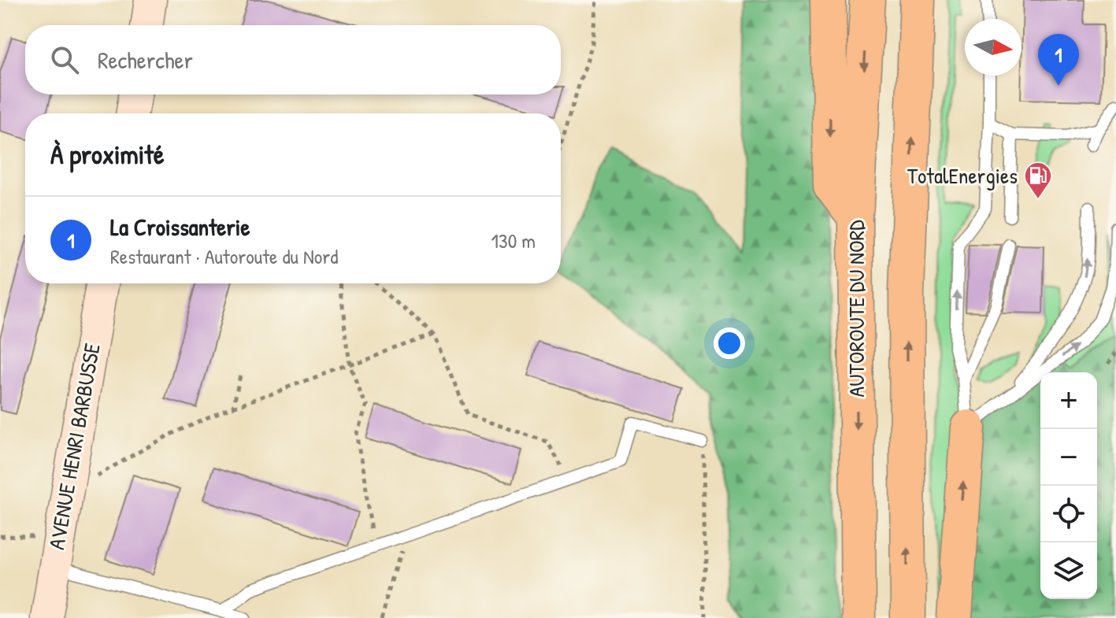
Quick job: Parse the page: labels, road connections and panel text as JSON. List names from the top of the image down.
{
  "streets": {
    "highway": ["AUTOROUTE DU NORD"],
    "main road": ["AVENUE HENRI BARBUSSE"]
  },
  "places": {
    "fuel station": ["TotalEnergies"]
  },
  "north": "right",
  "page": {
    "search": "Rechercher",
    "pins": "1",
    "heading": "À proximité",
    "list": [
      {
        "mark": "1",
        "name": "La Croissanterie",
        "note": "Restaurant · Autoroute du Nord",
        "value": "130 m"
      }
    ],
    "map_buttons": ["+", "−"]
  }
}
